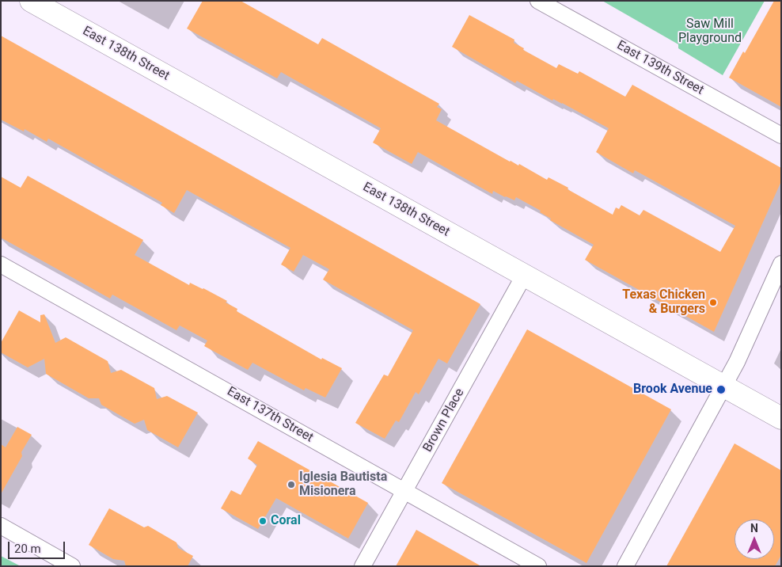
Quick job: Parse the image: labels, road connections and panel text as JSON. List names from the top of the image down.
{
  "streets": {
    "main road": ["East 138th Street"],
    "street": ["East 139th Street", "East 137th Street", "Brown Place"]
  },
  "crossings": [
    ["East 138th Street", "Brown Place"],
    ["East 137th Street", "Brown Place"]
  ],
  "parks": ["Saw Mill Playground"],
  "places": [
    "Texas Chicken & Burgers",
    "Brook Avenue",
    "Iglesia Bautista Misionera",
    "Coral"
  ],
  "scale_bar": "20 m",
  "north": "top"
}
